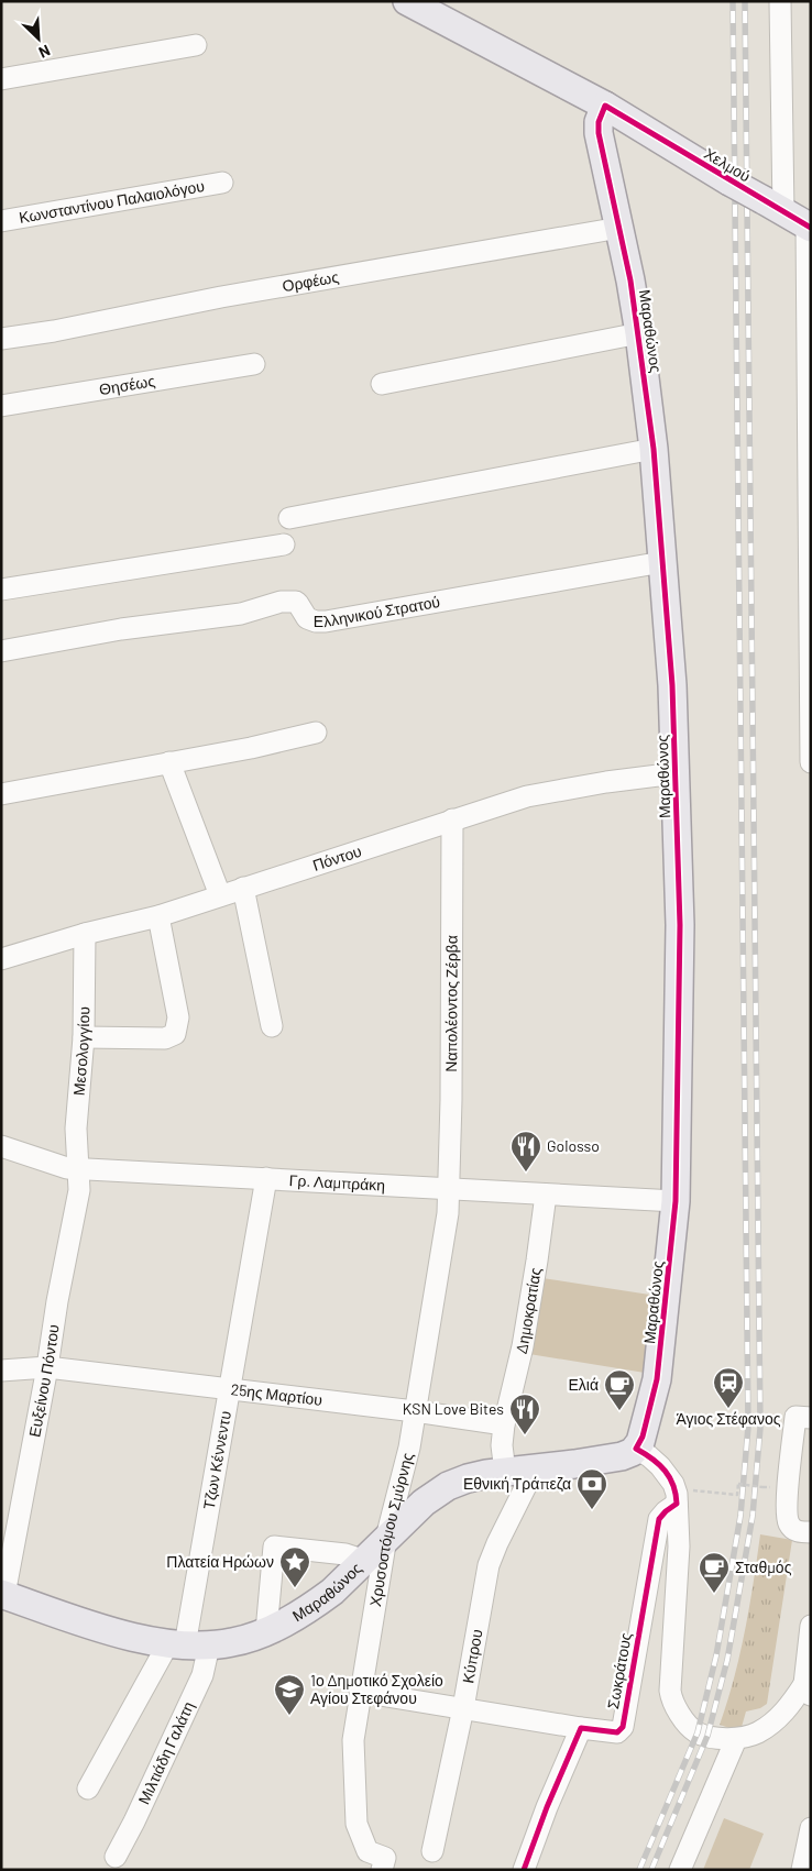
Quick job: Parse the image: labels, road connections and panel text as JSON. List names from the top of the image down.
{
  "streets": {
    "main road": ["Χελμού", "Μαραθώνος"],
    "street": [
      "Κωνσταντίνου Παλαιολόγου",
      "Ορφέως",
      "Θησέως",
      "Ελληνικού Στρατού",
      "Πόντου",
      "Ναπολέοντος Ζέρβα",
      "Μεσολογγίου",
      "Γρ. Λαμπράκη",
      "Δημοκρατίας",
      "Ευξείνου Πόντου",
      "25ης Μαρτίου",
      "Τζων Κέννεντυ",
      "Χρυσοστόμου Σμύρνης",
      "Κύπρου",
      "Σωκράτους",
      "Μιλτιάδη Γαλάτη"
    ]
  },
  "crossings": [
    ["Χελμού", "Μαραθώνος"],
    ["Ορφέως", "Μαραθώνος"],
    ["Μαραθώνος", "Ελληνικού Στρατού"],
    ["Μαραθώνος", "Πόντου"],
    ["Μαραθώνος", "Γρ. Λαμπράκη"],
    ["Μαραθώνος", "Ευξείνου Πόντου"],
    ["Μαραθώνος", "Τζων Κέννεντυ"],
    ["Μαραθώνος", "Χρυσοστόμου Σμύρνης"],
    ["Μαραθώνος", "Κύπρου"],
    ["Μαραθώνος", "Μιλτιάδη Γαλάτη"],
    ["Πόντου", "Ναπολέοντος Ζέρβα"],
    ["Πόντου", "Μεσολογγίου"],
    ["Ναπολέοντος Ζέρβα", "Γρ. Λαμπράκη"],
    ["Ναπολέοντος Ζέρβα", "Χρυσοστόμου Σμύρνης"],
    ["Μεσολογγίου", "Γρ. Λαμπράκη"],
    ["Μεσολογγίου", "Ευξείνου Πόντου"],
    ["Γρ. Λαμπράκη", "Δημοκρατίας"],
    ["Γρ. Λαμπράκη", "Ευξείνου Πόντου"],
    ["Γρ. Λαμπράκη", "Τζων Κέννεντυ"],
    ["Γρ. Λαμπράκη", "Χρυσοστόμου Σμύρνης"],
    ["Δημοκρατίας", "25ης Μαρτίου"],
    ["Ευξείνου Πόντου", "25ης Μαρτίου"],
    ["25ης Μαρτίου", "Τζων Κέννεντυ"],
    ["25ης Μαρτίου", "Χρυσοστόμου Σμύρνης"],
    ["Τζων Κέννεντυ", "Μιλτιάδη Γαλάτη"]
  ],
  "places": {
    "restaurant": ["Golosso", "KSN Love Bites"],
    "station": ["Άγιος Στέφανος"],
    "cafe": ["Ελιά", "Σταθμός"],
    "bank": ["Εθνική Τράπεζα"],
    "place": ["Πλατεία Ηρώων"],
    "school or university": ["1ο Δημοτικό Σχολείο Αγίου Στεφάνου"]
  },
  "north": "bottom right"
}
